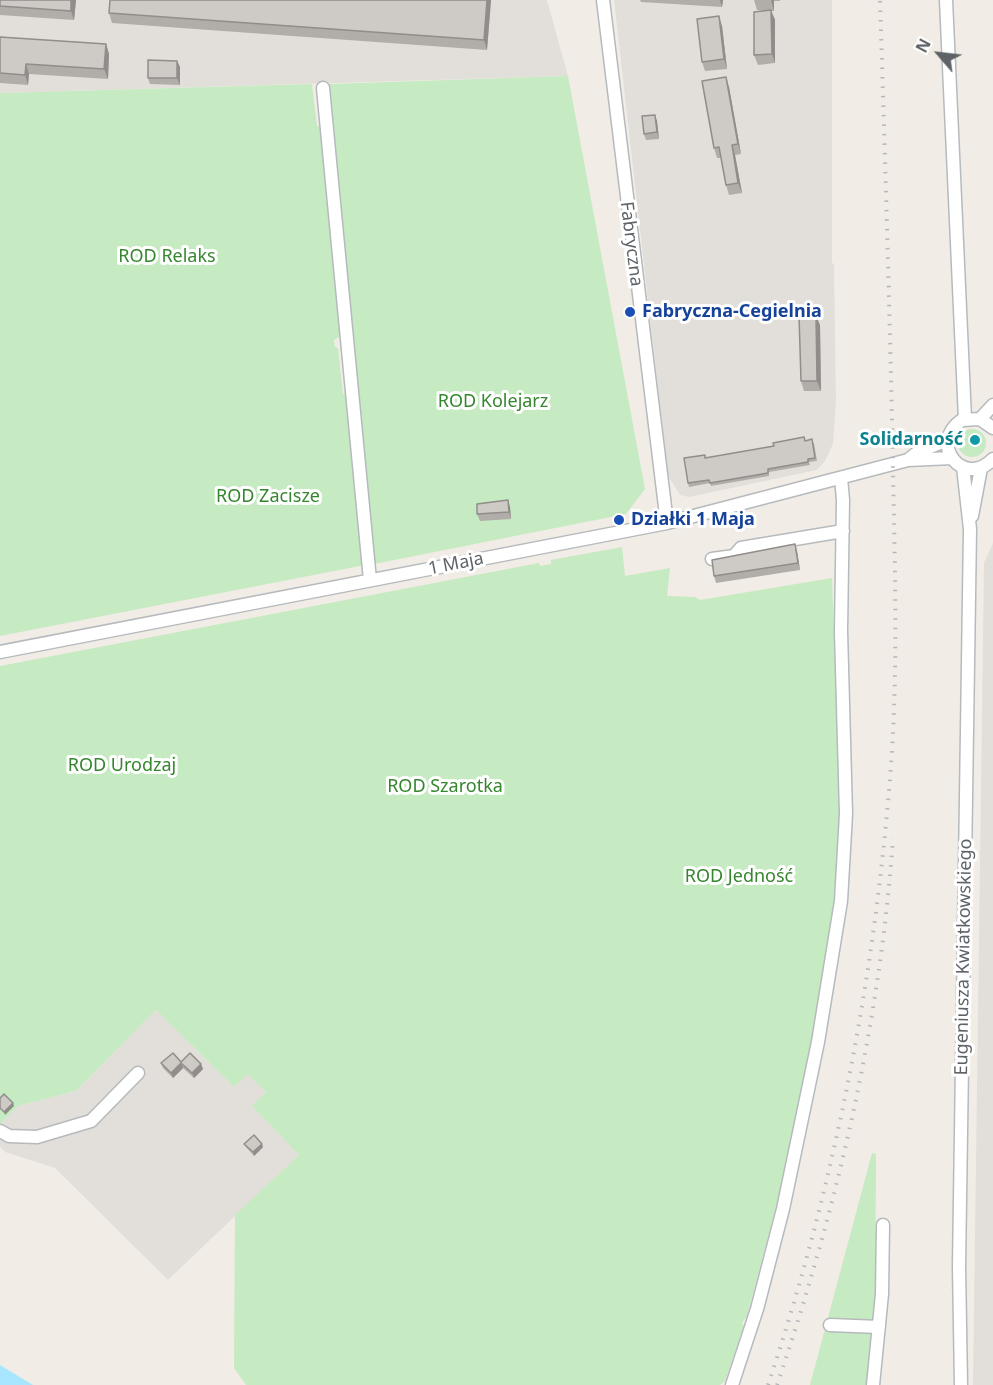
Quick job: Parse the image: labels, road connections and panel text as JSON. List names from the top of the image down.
{
  "streets": {
    "street": ["Fabryczna", "1 Maja", "Eugeniusza Kwiatkowskiego"]
  },
  "crossings": [
    ["Fabryczna", "1 Maja"]
  ],
  "parks": [
    "ROD Relaks",
    "ROD Kolejarz",
    "ROD Zacisze",
    "ROD Urodzaj",
    "ROD Szarotka",
    "ROD Jedność"
  ],
  "places": ["Fabryczna-Cegielnia", "Solidarność", "Działki 1 Maja"],
  "north": "top left"
}
